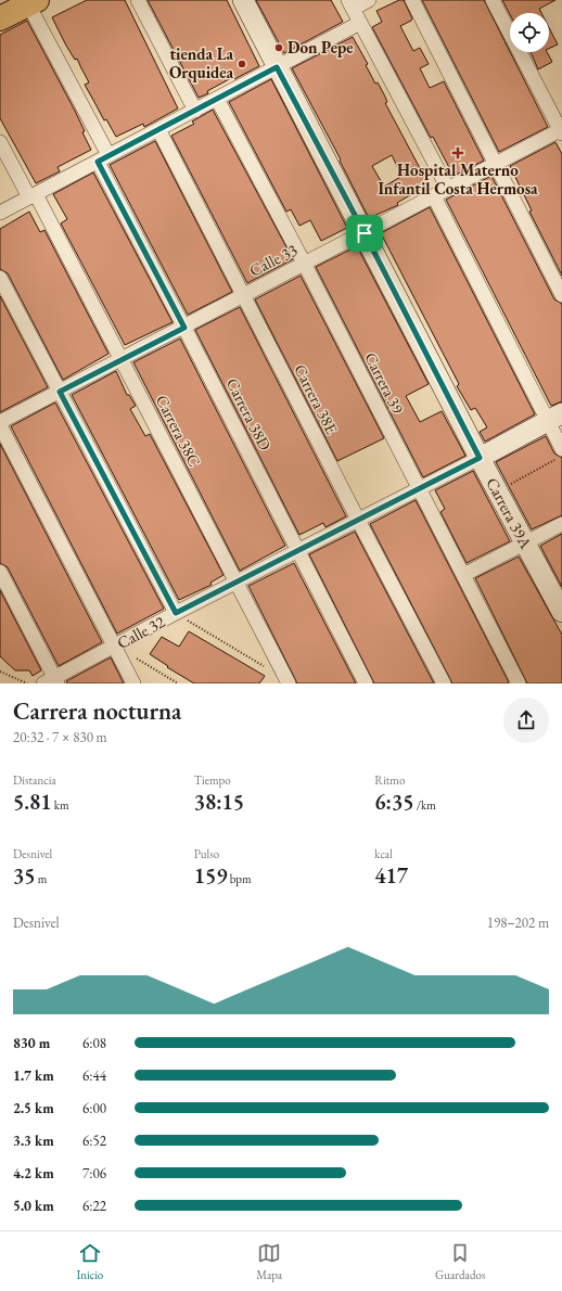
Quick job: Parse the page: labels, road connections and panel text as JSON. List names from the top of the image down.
{
  "streets": {
    "street": [
      "Calle 33",
      "Carrera 39",
      "Carrera 38E",
      "Carrera 38D",
      "Carrera 38C",
      "Carrera 39A",
      "Calle 32"
    ]
  },
  "crossings": [
    ["Calle 33", "Carrera 39"],
    ["Calle 33", "Carrera 38E"],
    ["Calle 33", "Carrera 38D"],
    ["Calle 33", "Carrera 38C"],
    ["Calle 33", "Carrera 39A"],
    ["Carrera 39", "Calle 32"],
    ["Carrera 38E", "Calle 32"],
    ["Carrera 38D", "Calle 32"],
    ["Carrera 38C", "Calle 32"],
    ["Carrera 39A", "Calle 32"]
  ],
  "places": {
    "other": ["Don Pepe", "tienda La Orquidea"],
    "health": ["Hospital Materno Infantil Costa Hermosa"]
  },
  "page": {
    "heading": ["Carrera nocturna", "20:32 · 7 × 830 m"],
    "stats": [
      ["Distancia", "5.81 km"],
      ["Tiempo", "38:15"],
      ["Ritmo", "6:35 /km"],
      ["Desnivel", "35 m"],
      ["Pulso", "159 bpm"],
      ["kcal", "417"]
    ],
    "chart": ["Desnivel", "198–202 m"],
    "list": [
      {
        "name": "830 m",
        "note": "6:08"
      },
      {
        "name": "1.7 km",
        "note": "6:44"
      },
      {
        "name": "2.5 km",
        "note": "6:00"
      },
      {
        "name": "3.3 km",
        "note": "6:52"
      },
      {
        "name": "4.2 km",
        "note": "7:06"
      },
      {
        "name": "5.0 km",
        "note": "6:22"
      }
    ],
    "tabs": ["Inicio", "Mapa", "Guardados"]
  }
}
